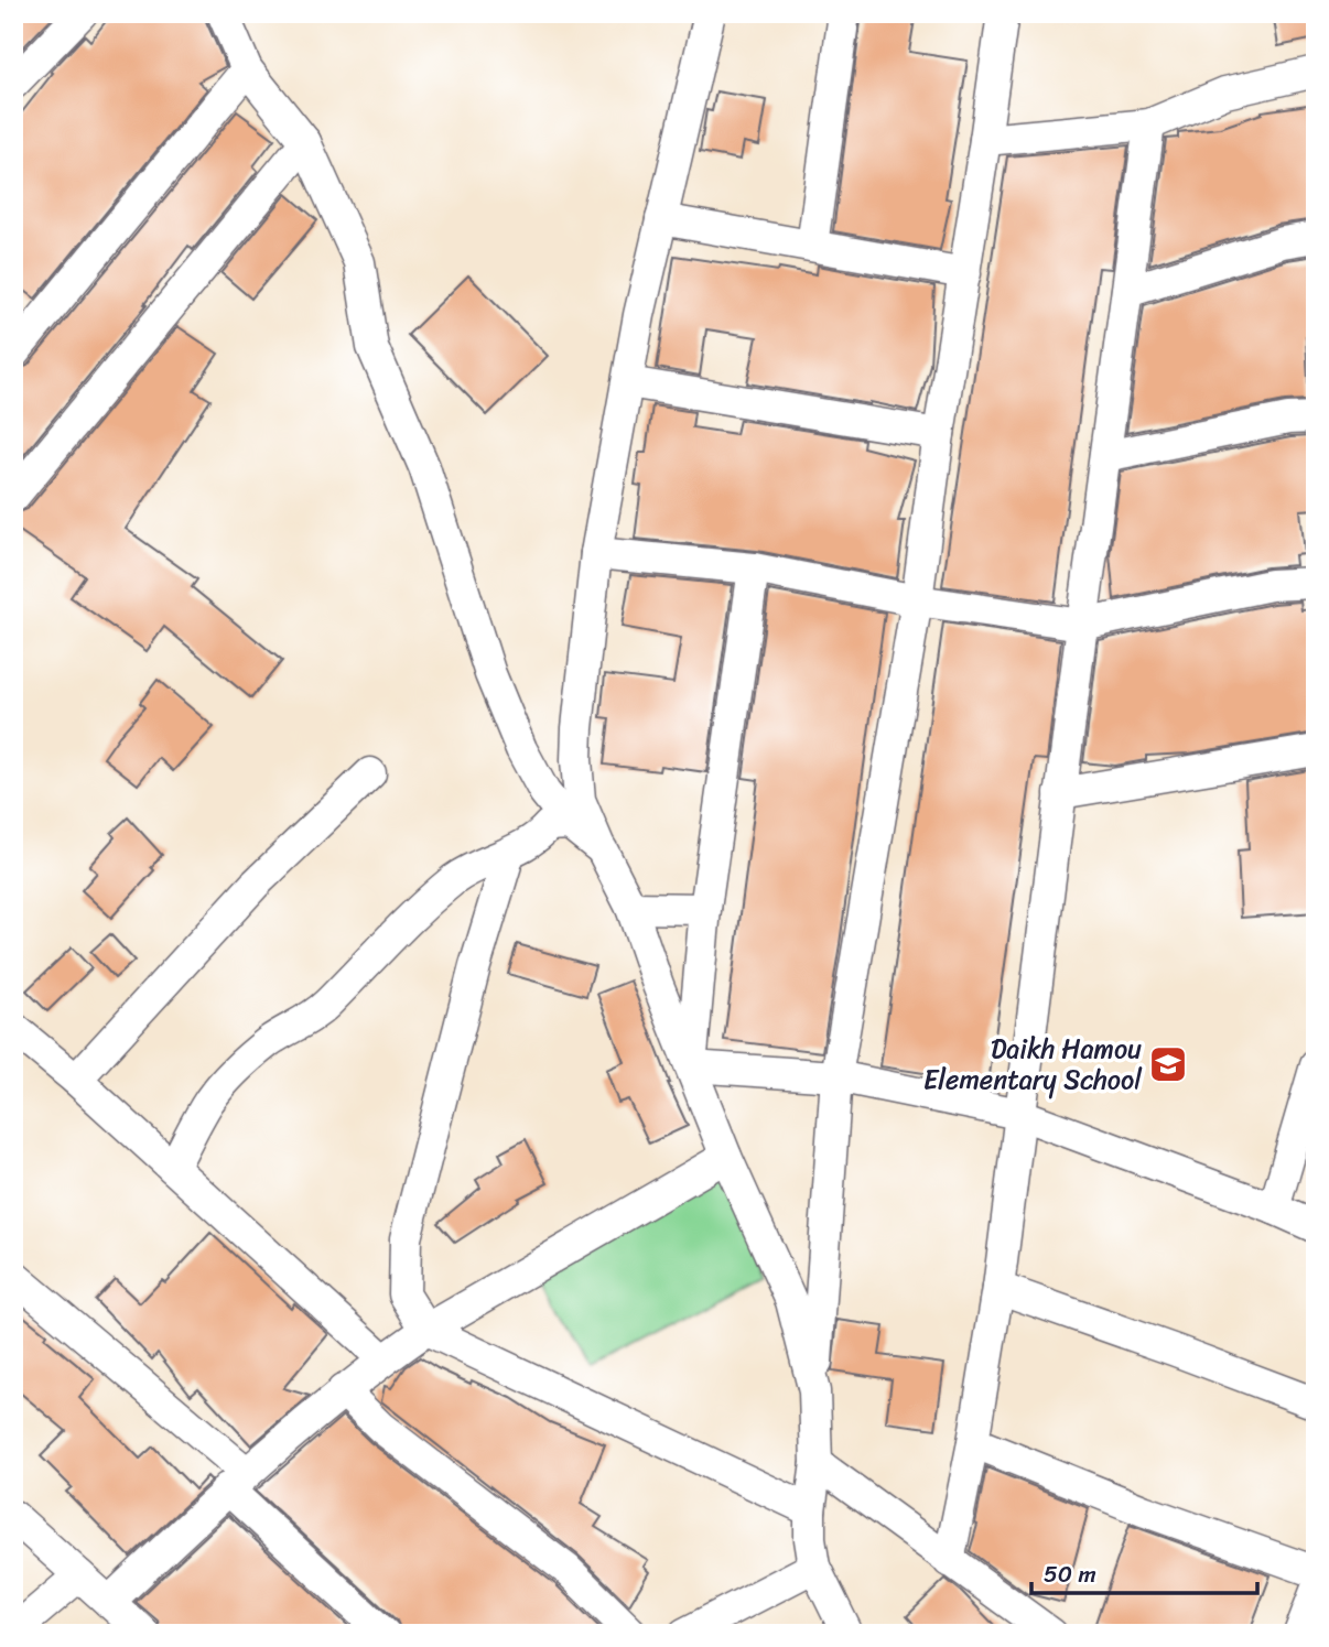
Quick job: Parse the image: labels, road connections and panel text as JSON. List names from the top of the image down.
{
  "places": {
    "school or university": ["Daikh Hamou Elementary School"]
  },
  "scale_bar": "50 m"
}
